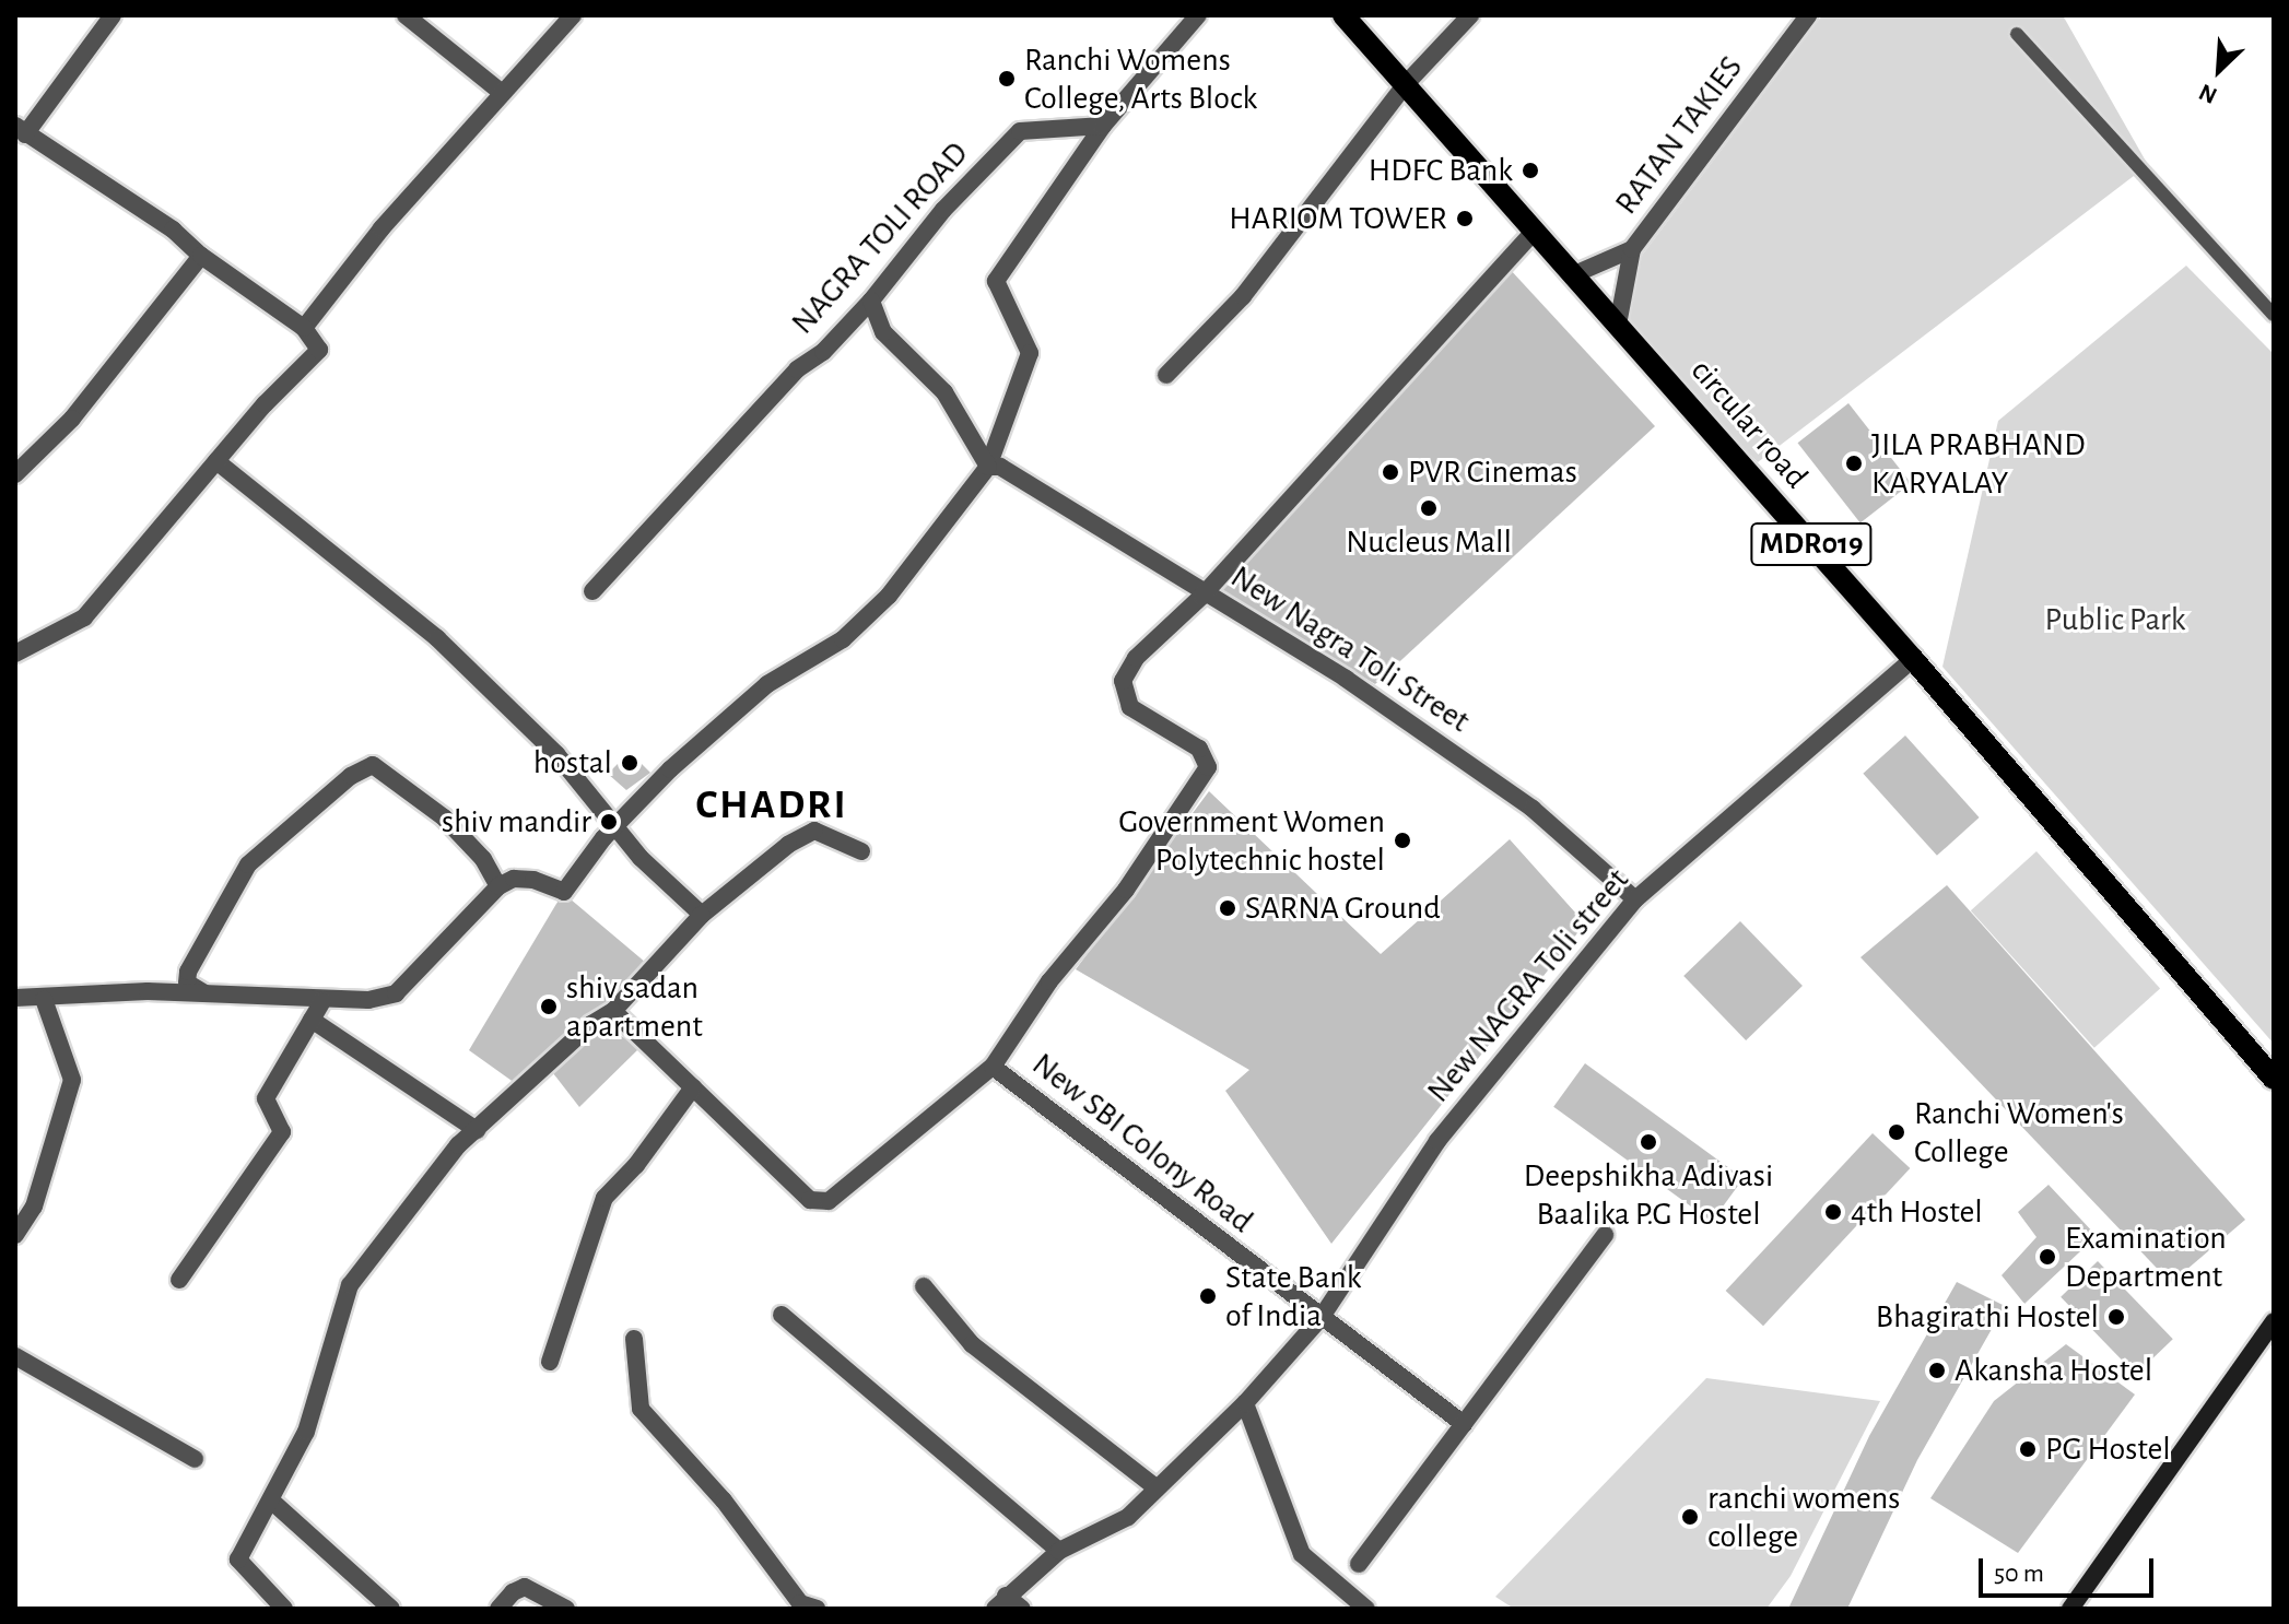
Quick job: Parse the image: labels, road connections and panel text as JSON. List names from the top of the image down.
{
  "streets": {
    "main road": ["circular road", "MDR019"],
    "street": [
      "RATAN TAKIES",
      "NAGRA TOLI ROAD",
      "New Nagra Toli Street",
      "New NAGRA Toli street",
      "New SBI Colony Road"
    ]
  },
  "crossings": [
    ["RATAN TAKIES", "circular road"],
    ["circular road", "New Nagra Toli Street"],
    ["circular road", "New NAGRA Toli street"],
    ["New Nagra Toli Street", "New NAGRA Toli street"],
    ["New Nagra Toli Street", "New SBI Colony Road"],
    ["New NAGRA Toli street", "New SBI Colony Road"]
  ],
  "districts": ["CHADRI"],
  "parks": ["Public Park"],
  "places": [
    "Ranchi Womens College, Arts Block",
    "HDFC Bank",
    "HARIOM TOWER",
    "JILA PRABHAND KARYALAY",
    "PVR Cinemas",
    "Nucleus Mall",
    "hostal",
    "shiv mandir",
    "Government Women Polytechnic hostel",
    "SARNA Ground",
    "shiv sadan apartment",
    "Ranchi Women's College",
    "Deepshikha Adivasi Baalika P.G Hostel",
    "4th Hostel",
    "Examination Department",
    "State Bank of India",
    "Bhagirathi Hostel",
    "Akansha Hostel",
    "PG Hostel",
    "ranchi womens college"
  ],
  "scale_bar": "50 m",
  "north": "bottom left"
}
